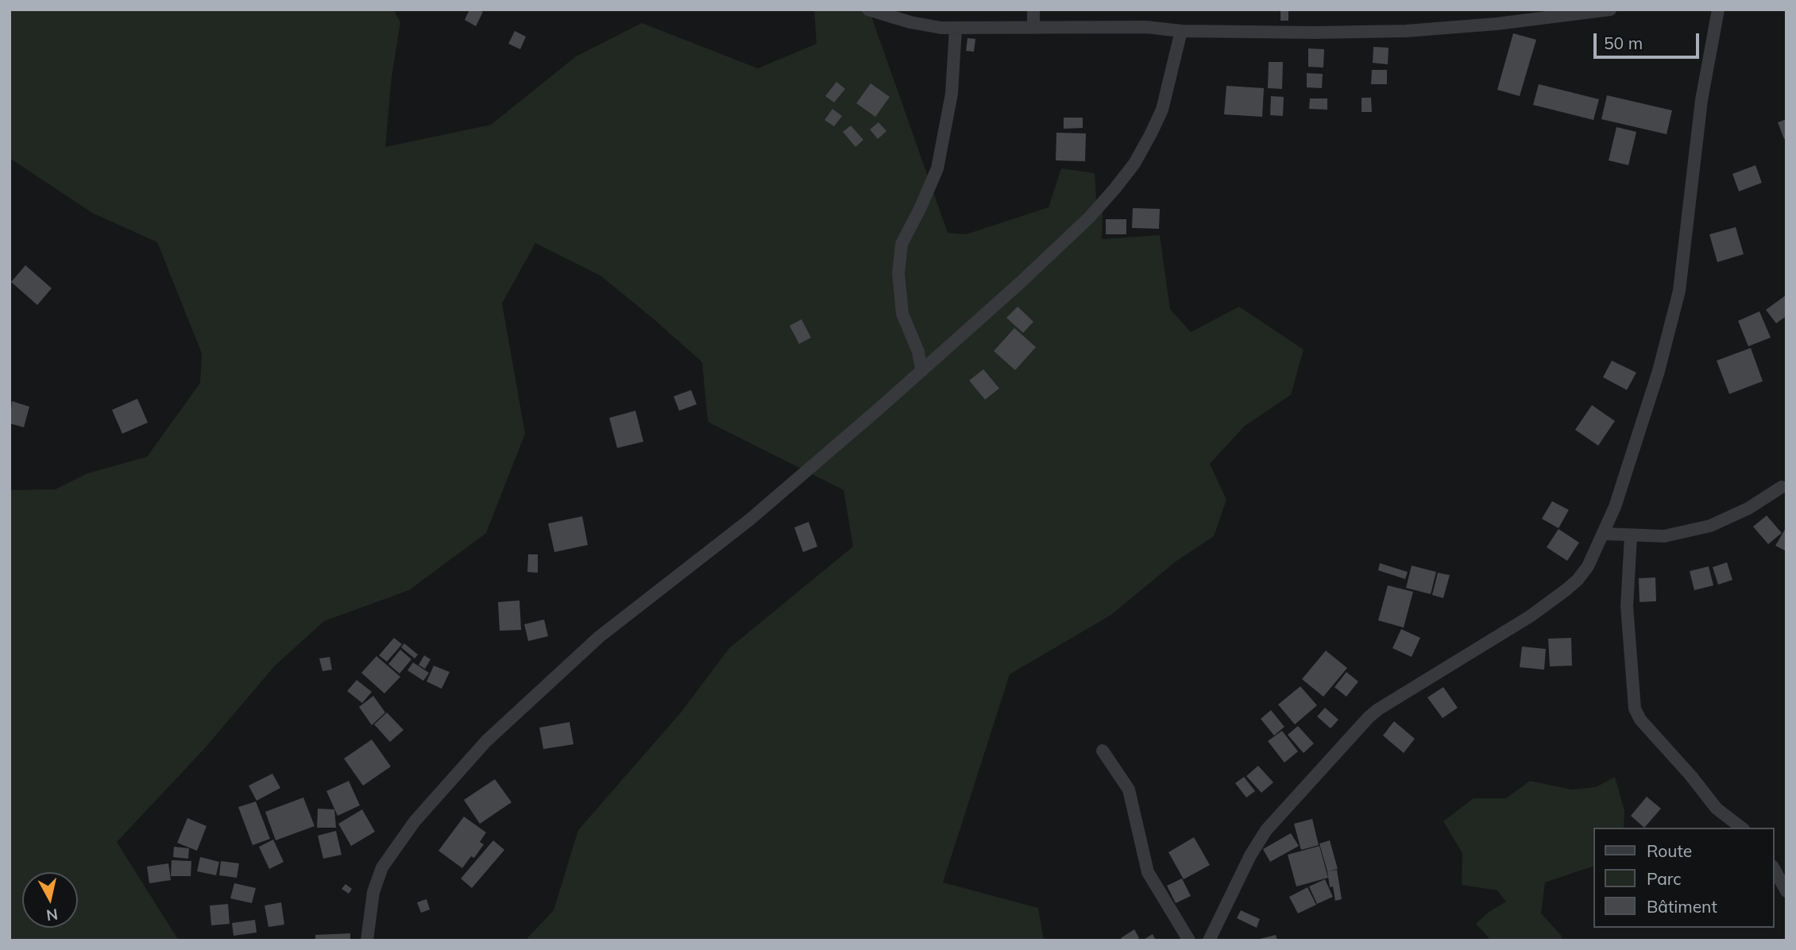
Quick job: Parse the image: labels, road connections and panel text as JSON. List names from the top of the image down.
{
  "legend": ["Route", "Parc", "Bâtiment"],
  "scale_bar": "50 m",
  "north": "bottom"
}
